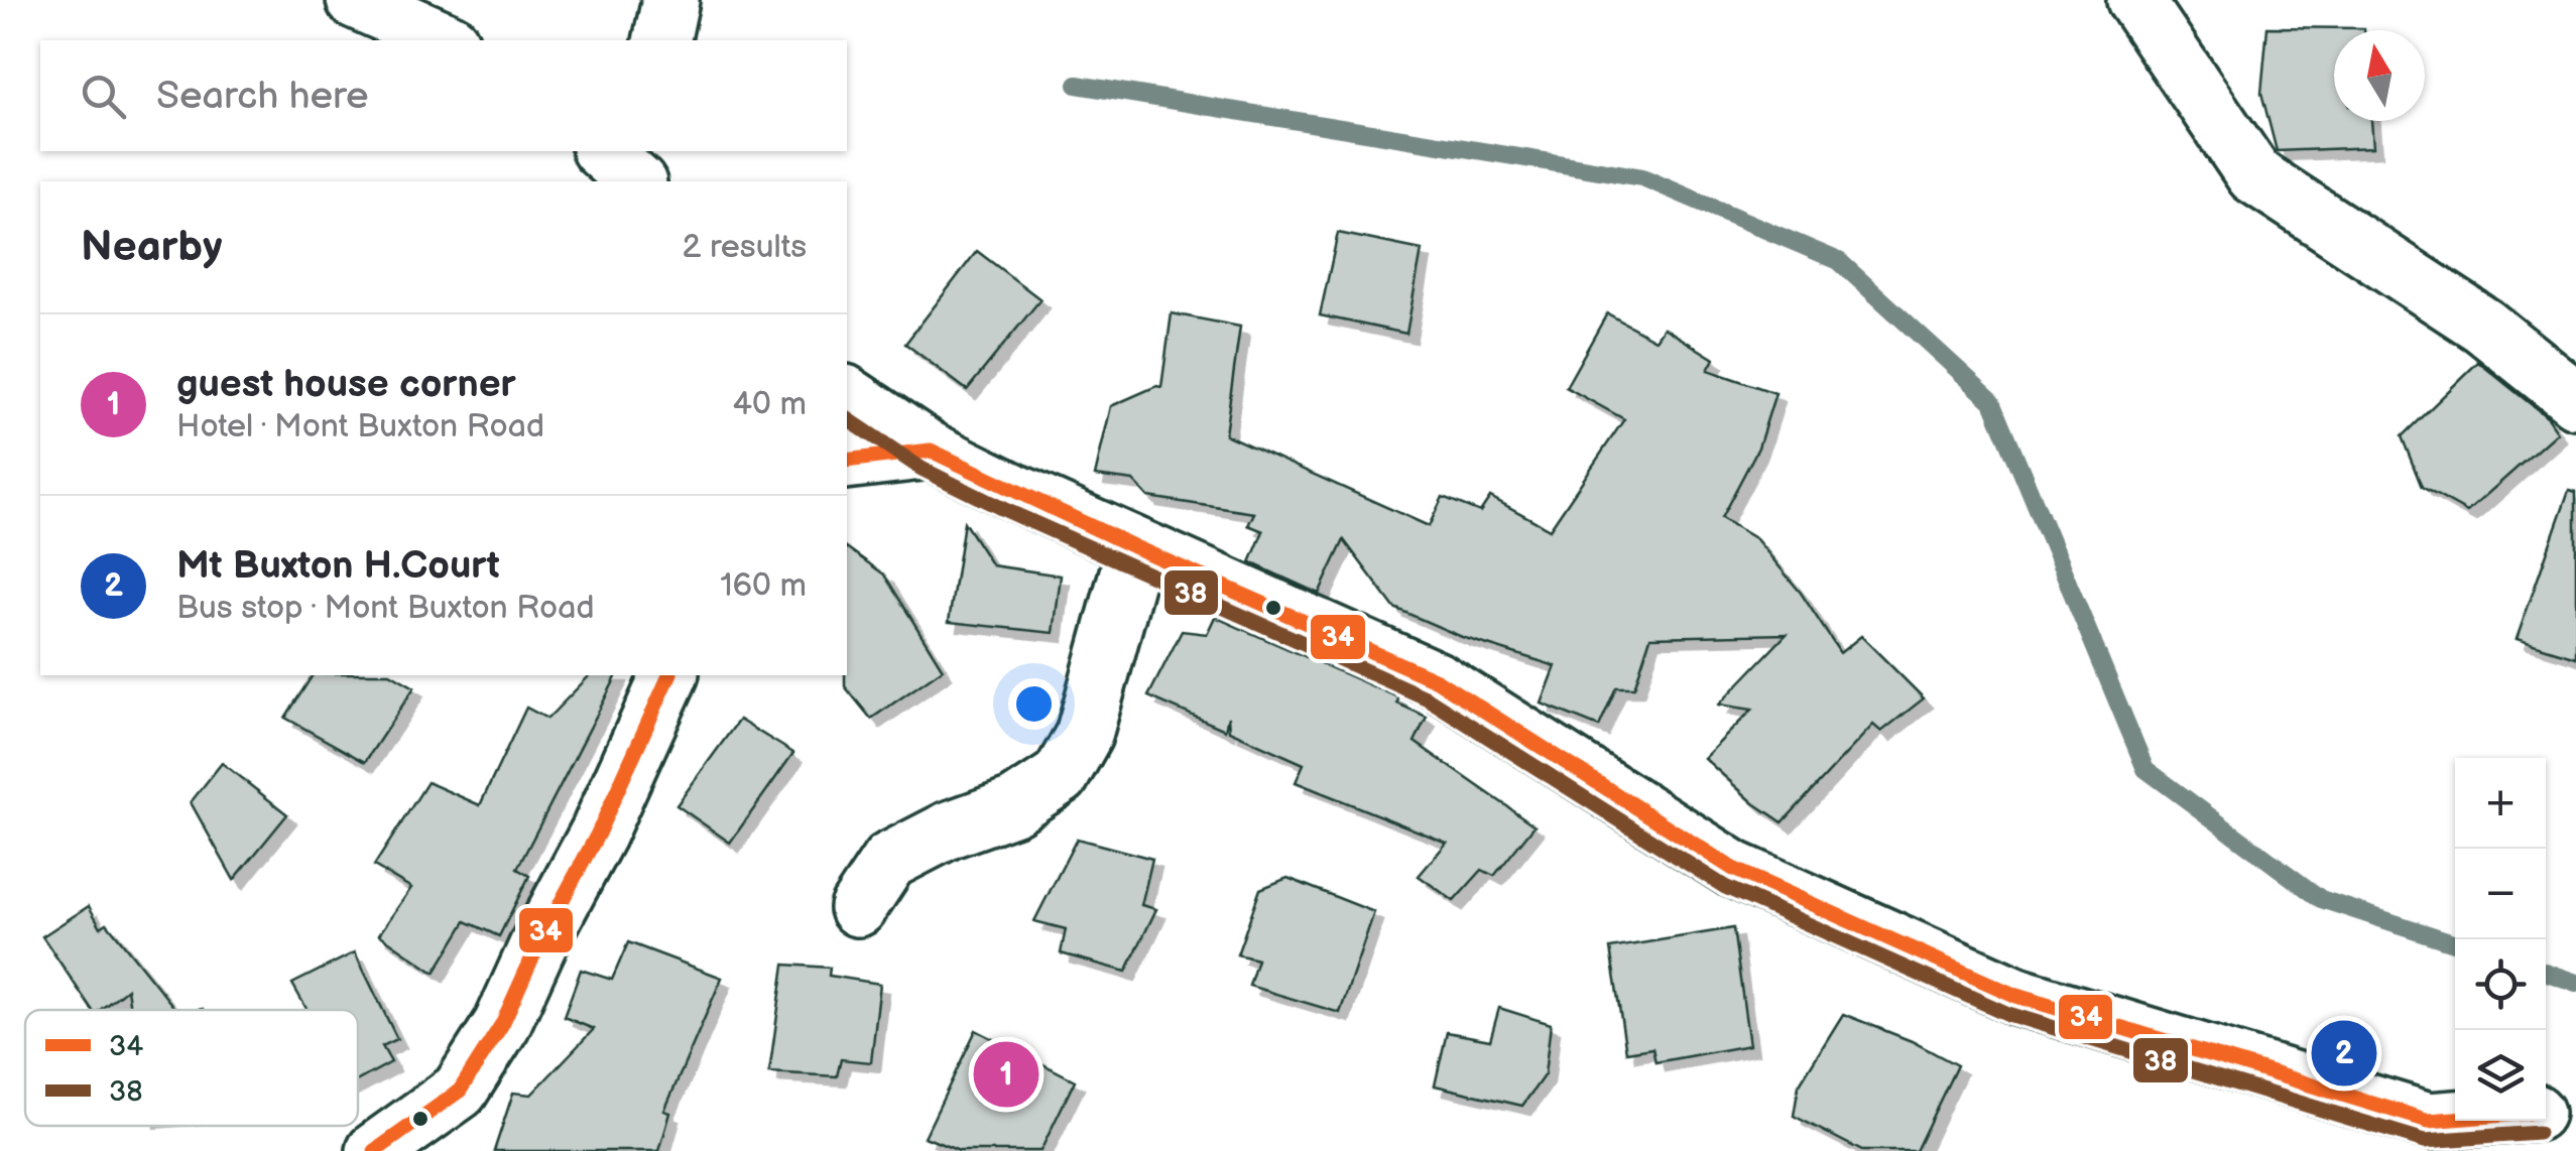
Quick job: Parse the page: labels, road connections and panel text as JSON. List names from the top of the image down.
{
  "lines": ["transit line 38", "transit line 34"],
  "legend": ["34", "38"],
  "north": "top",
  "page": {
    "search": "Search here",
    "heading": ["Nearby", "2 results"],
    "list": [
      {
        "mark": "1",
        "name": "guest house corner",
        "note": "Hotel · Mont Buxton Road",
        "value": "40 m"
      },
      {
        "mark": "2",
        "name": "Mt Buxton H.Court",
        "note": "Bus stop · Mont Buxton Road",
        "value": "160 m"
      }
    ],
    "map_buttons": ["+", "−"],
    "pins": ["2", "1"]
  }
}
